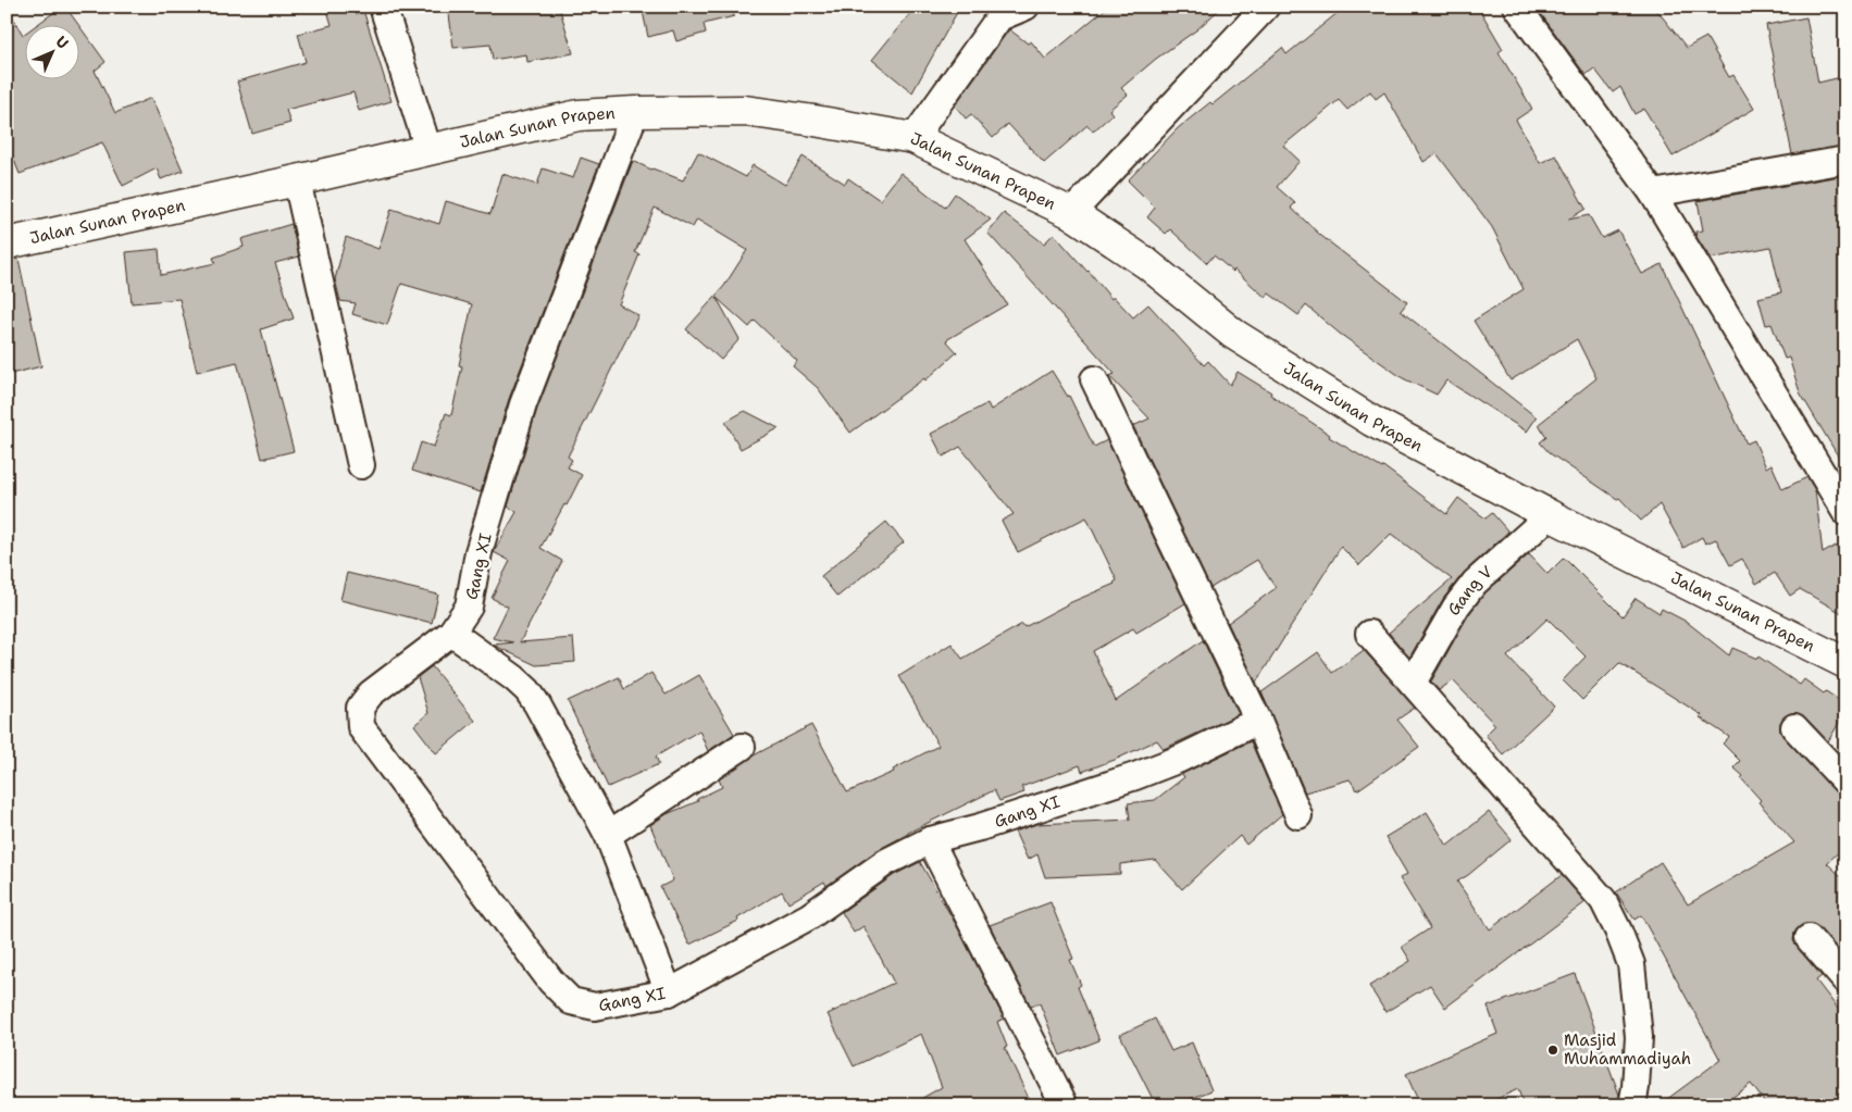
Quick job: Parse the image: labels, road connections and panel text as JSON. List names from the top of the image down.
{
  "streets": {
    "main road": ["Jalan Sunan Prapen"],
    "street": ["Gang XI", "Gang V"]
  },
  "crossings": [
    ["Jalan Sunan Prapen", "Gang XI"],
    ["Jalan Sunan Prapen", "Gang V"]
  ],
  "places": ["Masjid Muhammadiyah"],
  "north": "top right"
}
